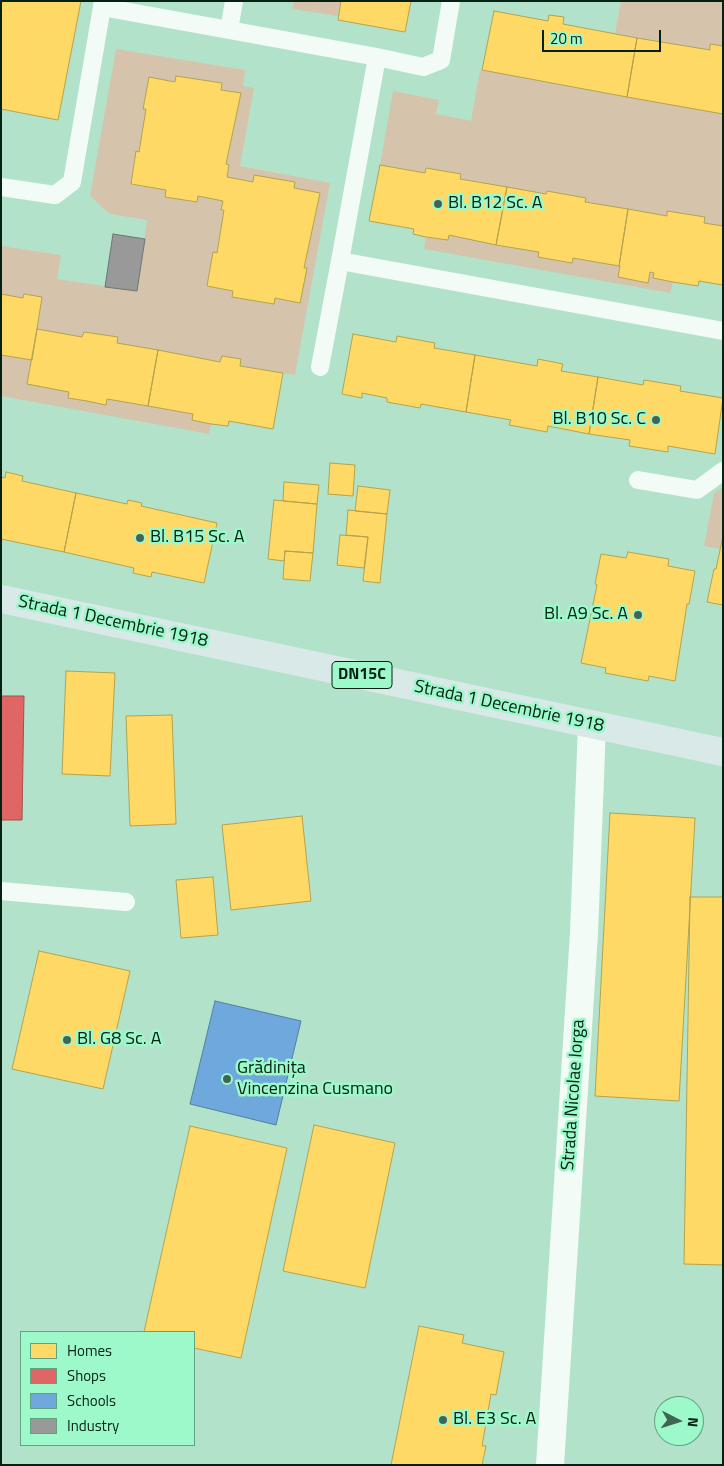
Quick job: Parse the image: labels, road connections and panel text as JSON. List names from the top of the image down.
{
  "streets": {
    "main road": ["Strada 1 Decembrie 1918", "DN15C"],
    "street": ["Strada Nicolae Iorga"]
  },
  "crossings": [
    ["Strada 1 Decembrie 1918", "Strada Nicolae Iorga"]
  ],
  "places": [
    "Bl. B12 Sc. A",
    "Bl. B10 Sc. C",
    "Bl. B15 Sc. A",
    "Bl. A9 Sc. A",
    "Bl. G8 Sc. A",
    "Grădinița Vincenzina Cusmano",
    "Bl. E3 Sc. A"
  ],
  "legend": [
    "Homes",
    "Shops",
    "Schools",
    "Industry"
  ],
  "scale_bar": "20 m",
  "north": "right"
}
